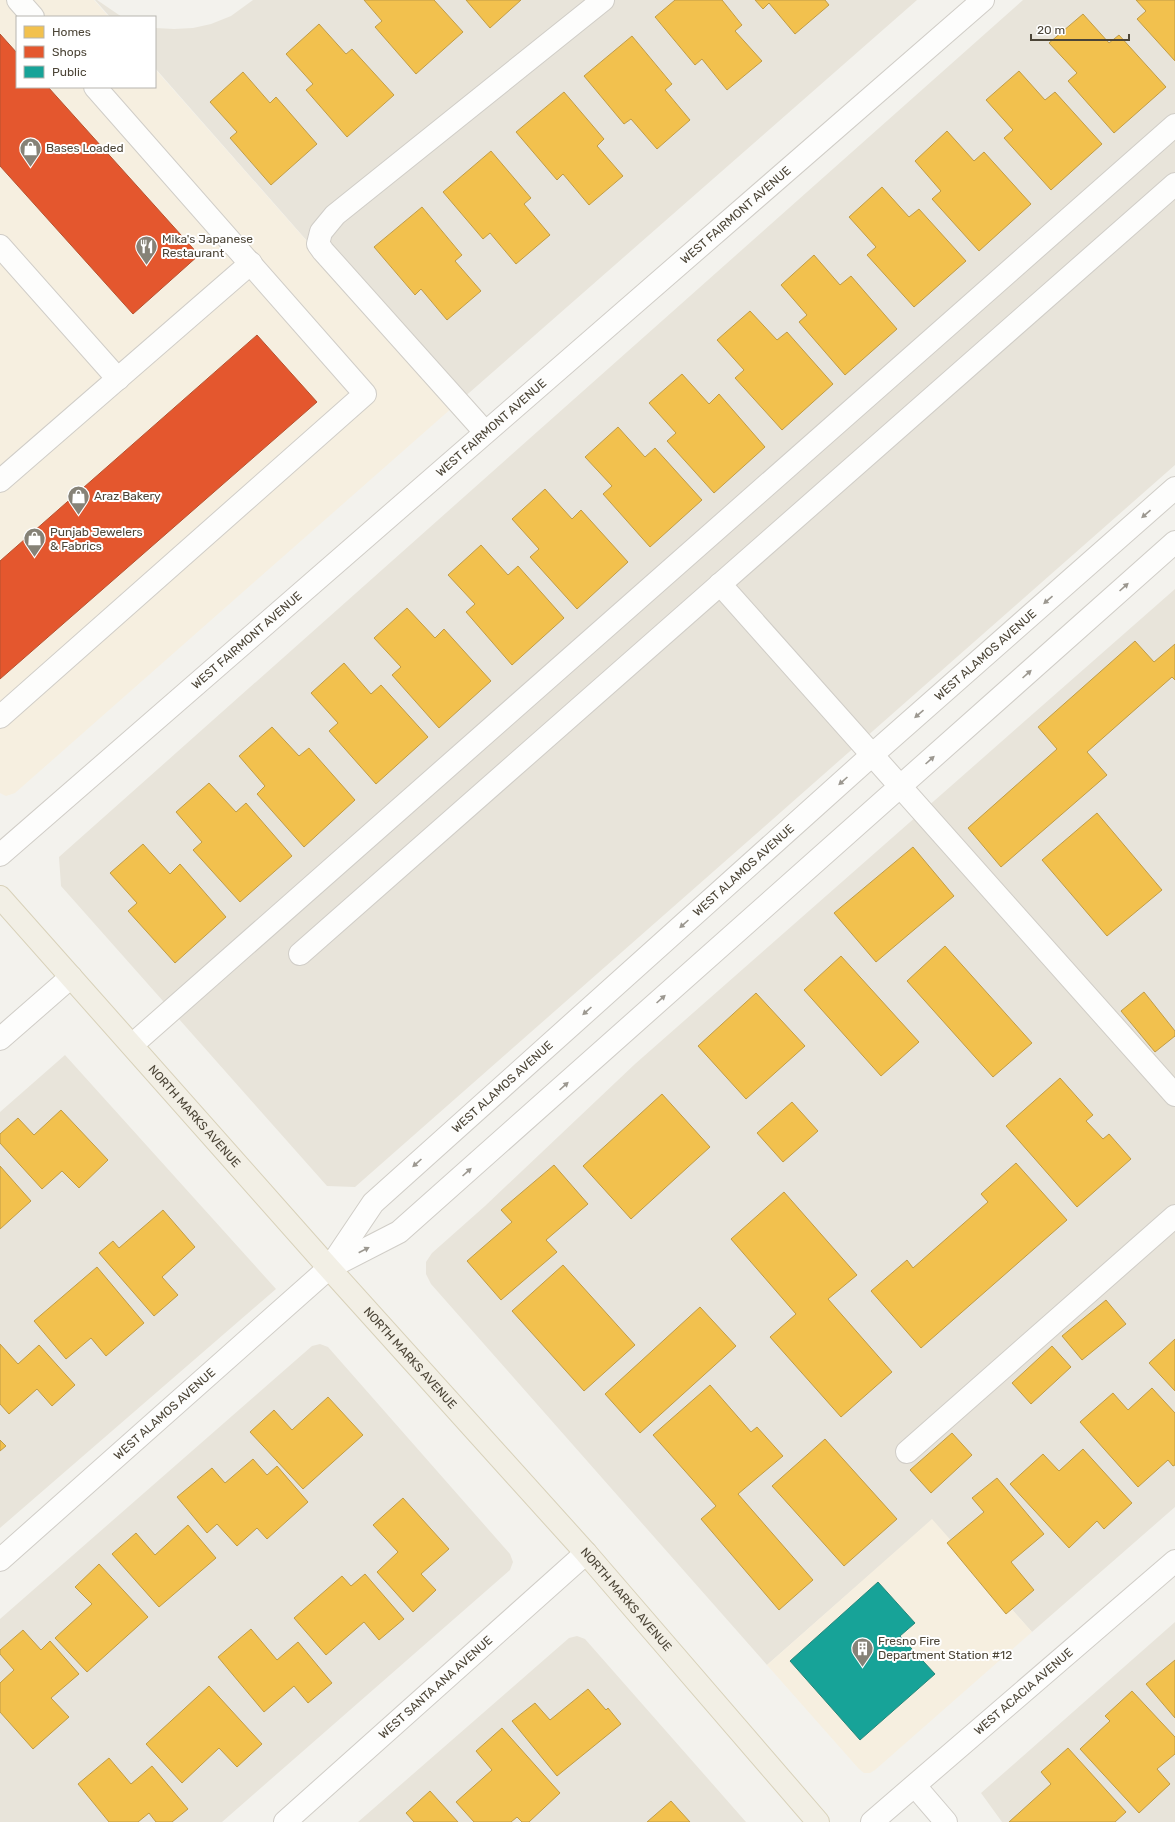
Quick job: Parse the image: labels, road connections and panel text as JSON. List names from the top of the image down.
{
  "streets": {
    "main road": ["NORTH MARKS AVENUE"],
    "street": [
      "WEST FAIRMONT AVENUE",
      "WEST ALAMOS AVENUE",
      "WEST SANTA ANA AVENUE",
      "WEST ACACIA AVENUE"
    ]
  },
  "crossings": [
    ["WEST ALAMOS AVENUE", "NORTH MARKS AVENUE"],
    ["NORTH MARKS AVENUE", "WEST SANTA ANA AVENUE"]
  ],
  "places": {
    "shop": ["Bases Loaded", "Araz Bakery", "Punjab Jewelers & Fabrics"],
    "restaurant": ["Mika's Japanese Restaurant"],
    "building": ["Fresno Fire Department Station #12"]
  },
  "legend": ["Homes", "Shops", "Public"],
  "scale_bar": "20 m"
}
